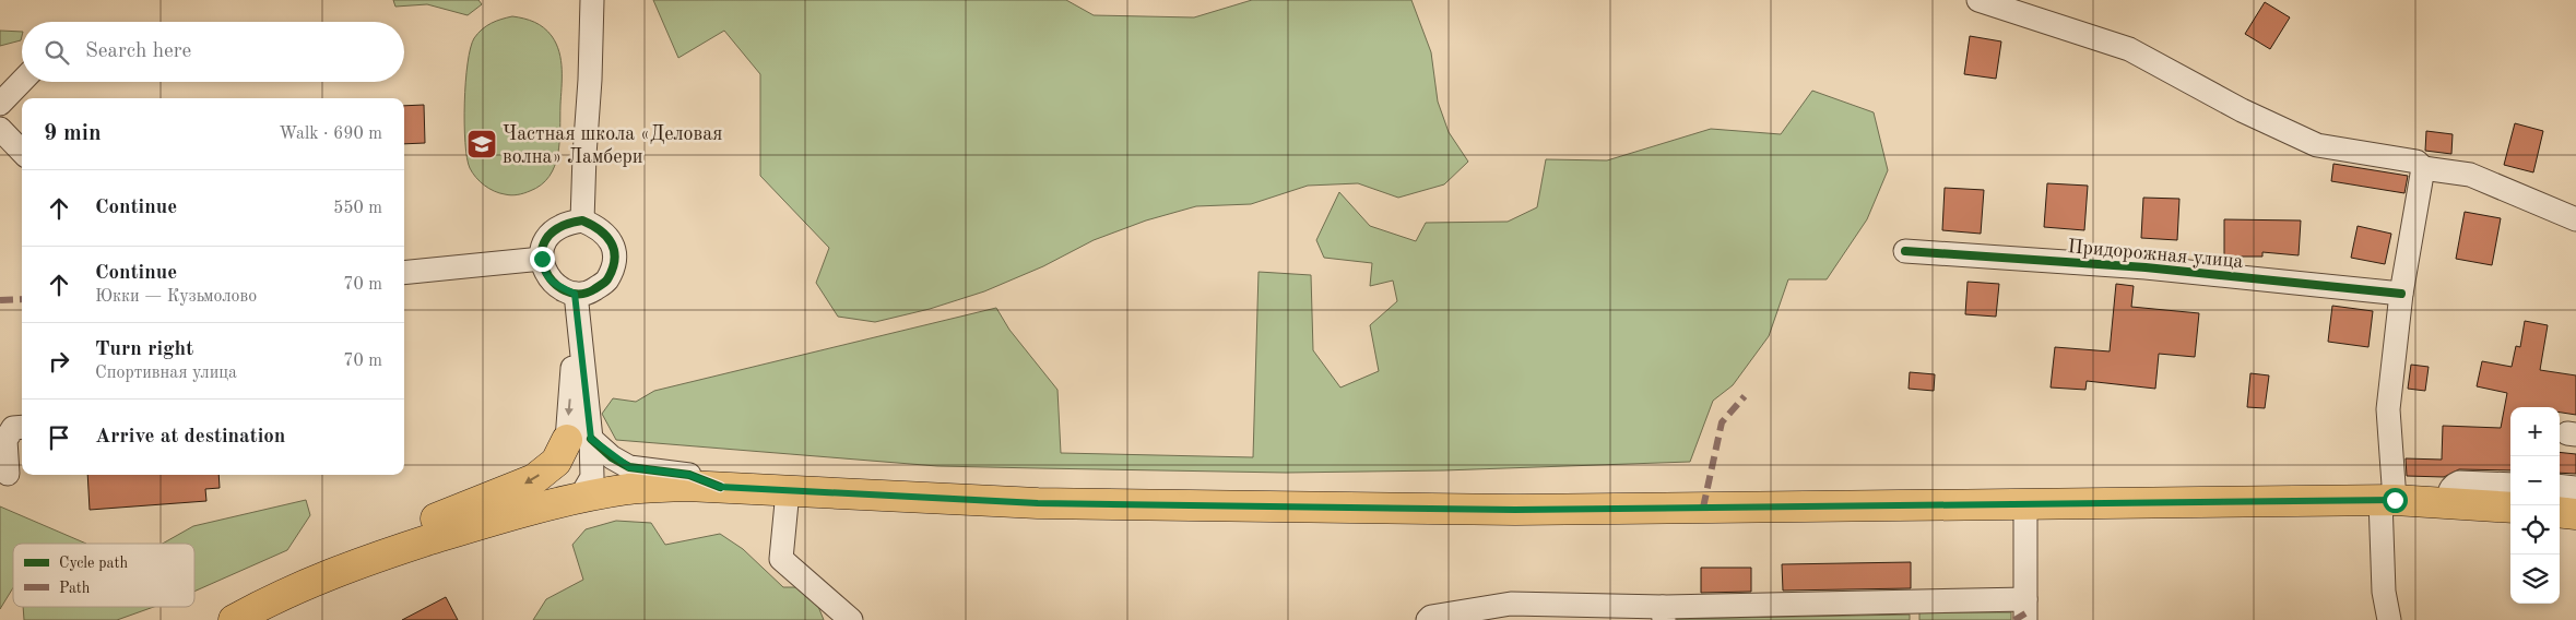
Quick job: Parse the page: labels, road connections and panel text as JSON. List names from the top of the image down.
{
  "streets": {
    "street": ["Придорожная улица"]
  },
  "places": {
    "school or university": ["Частная школа «Деловая волна» Ламбери"]
  },
  "legend": ["Cycle path", "Path"],
  "page": {
    "search": "Search here",
    "heading": ["9 min", "Walk · 690 m"],
    "list": [
      ["Continue", "550 m"],
      ["Continue", "Юкки — Кузьмолово", "70 m"],
      ["Turn right", "Спортивная улица", "70 m"],
      "Arrive at destination"
    ],
    "map_buttons": ["+", "−"]
  }
}
